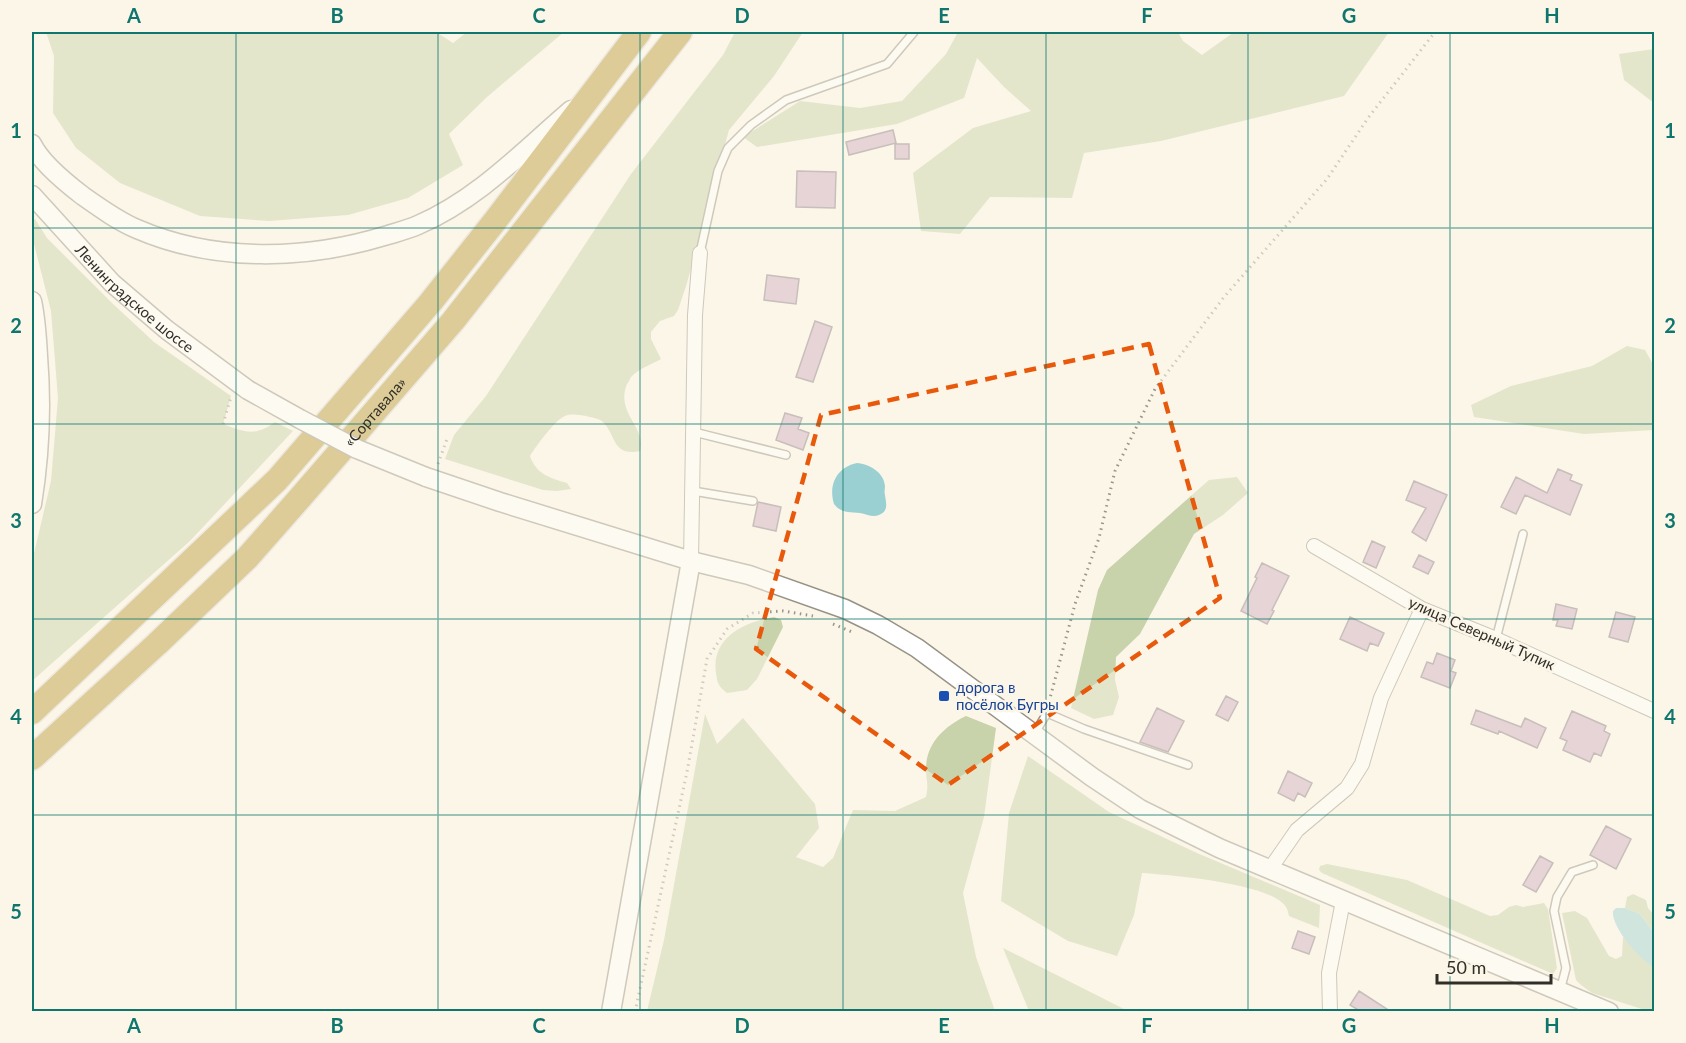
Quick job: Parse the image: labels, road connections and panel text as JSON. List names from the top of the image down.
{
  "streets": {
    "highway": ["«Сортавала»"],
    "main road": ["Ленинградское шоссе"],
    "street": ["улица Северный Тупик"]
  },
  "places": {
    "transit": ["дорога в посёлок Бугры"]
  },
  "scale_bar": "50 m",
  "grid": {
    "columns": [
      "A",
      "B",
      "C",
      "D",
      "E",
      "F",
      "G",
      "H"
    ],
    "rows": [
      "1",
      "2",
      "3",
      "4",
      "5"
    ]
  }
}
